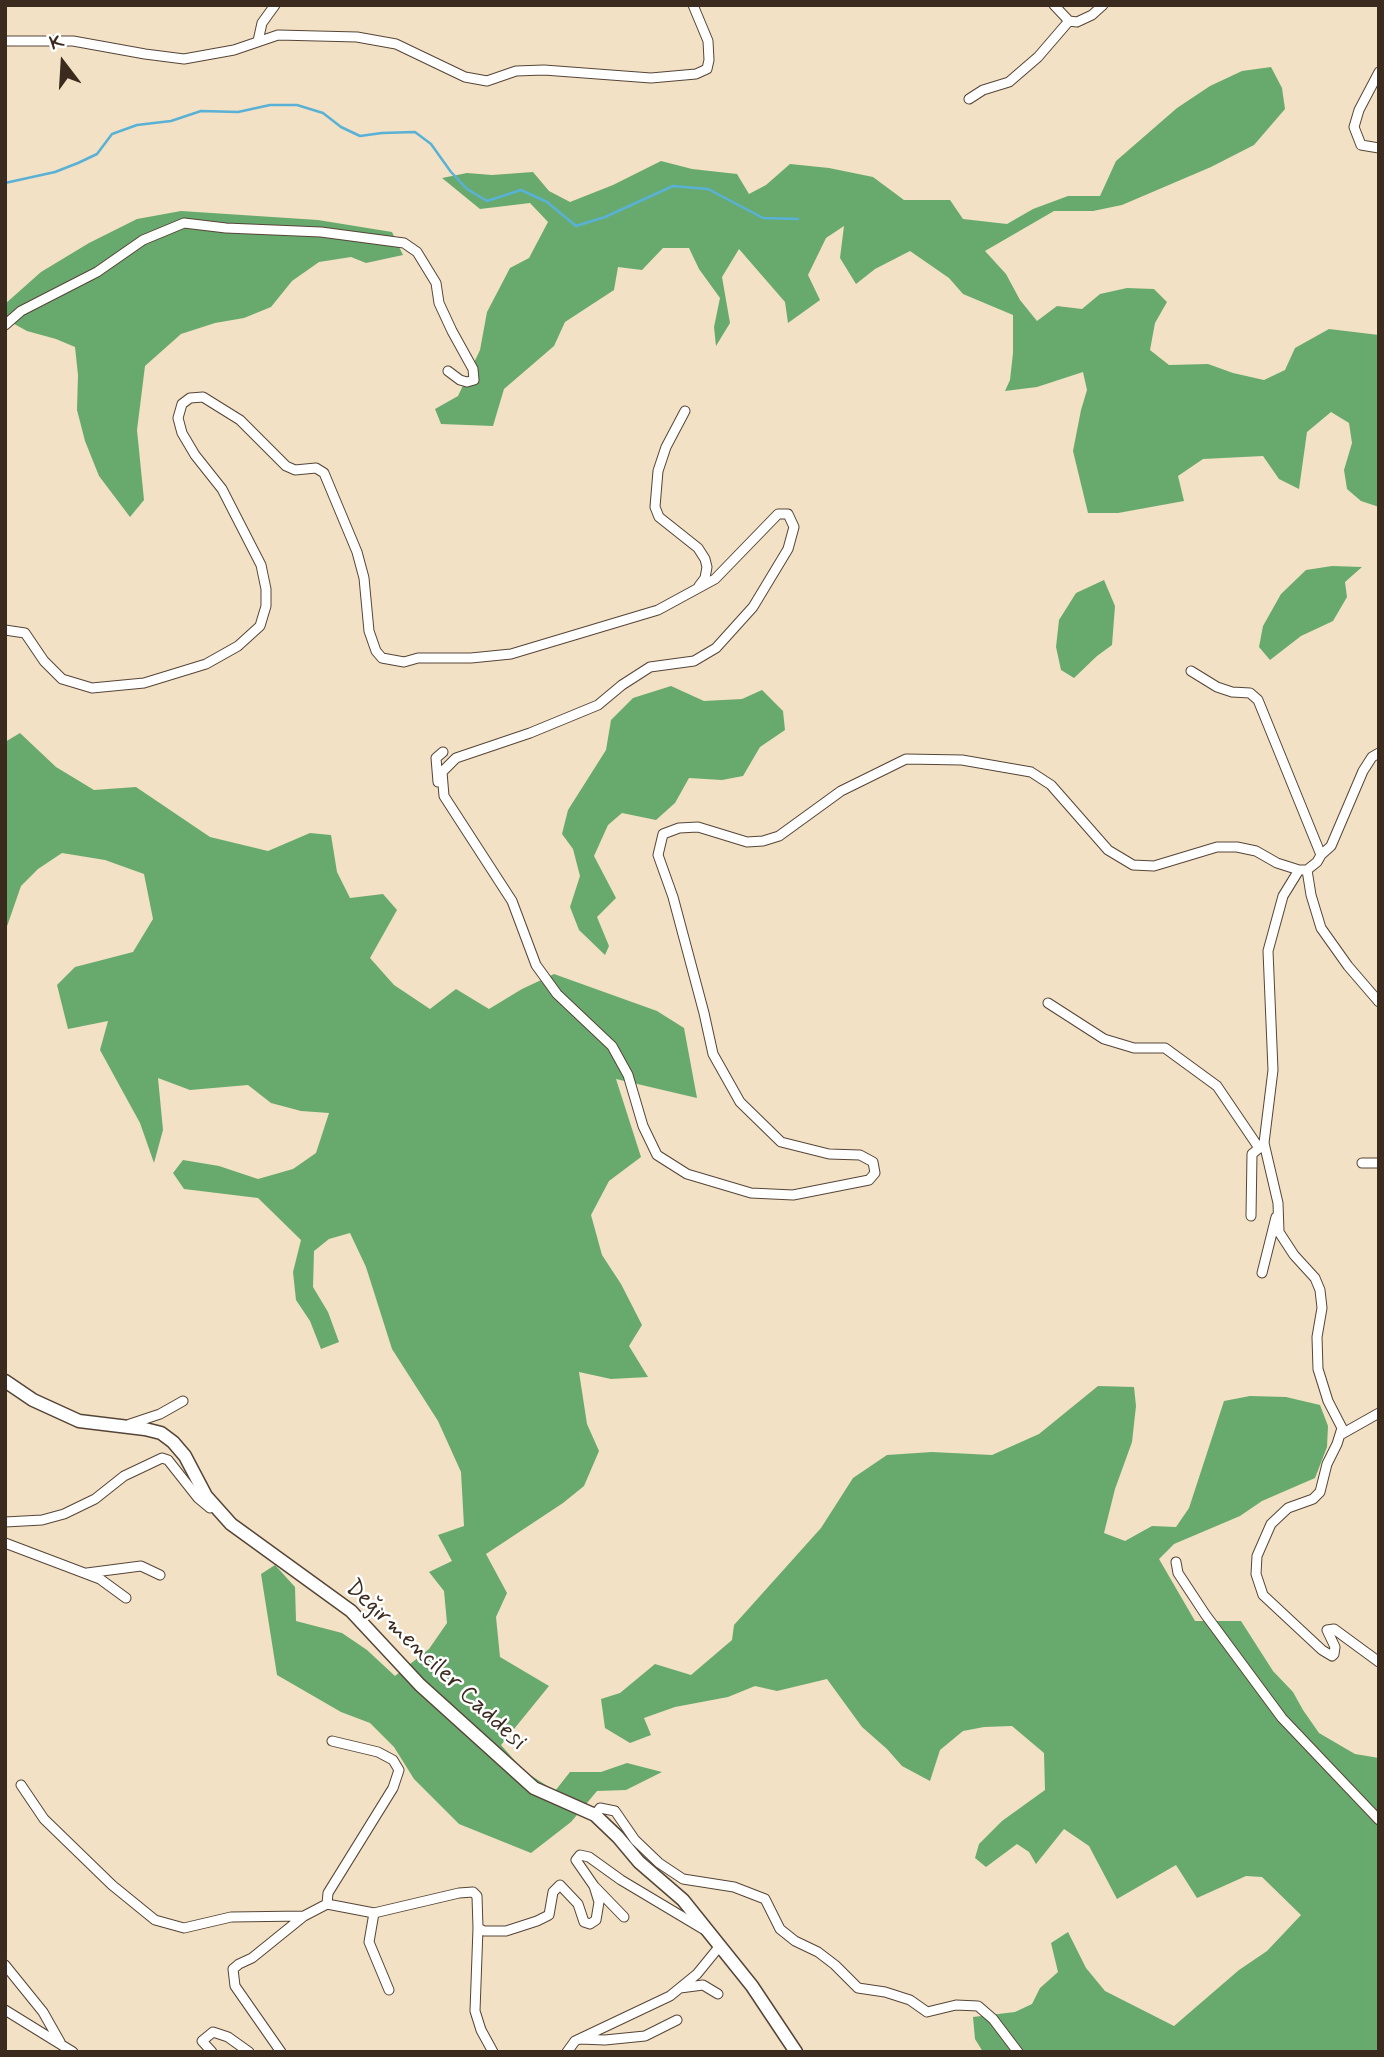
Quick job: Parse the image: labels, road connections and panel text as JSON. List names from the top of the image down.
{
  "streets": {
    "main road": ["Değirmenciler Caddesi"]
  },
  "north": "top"
}
